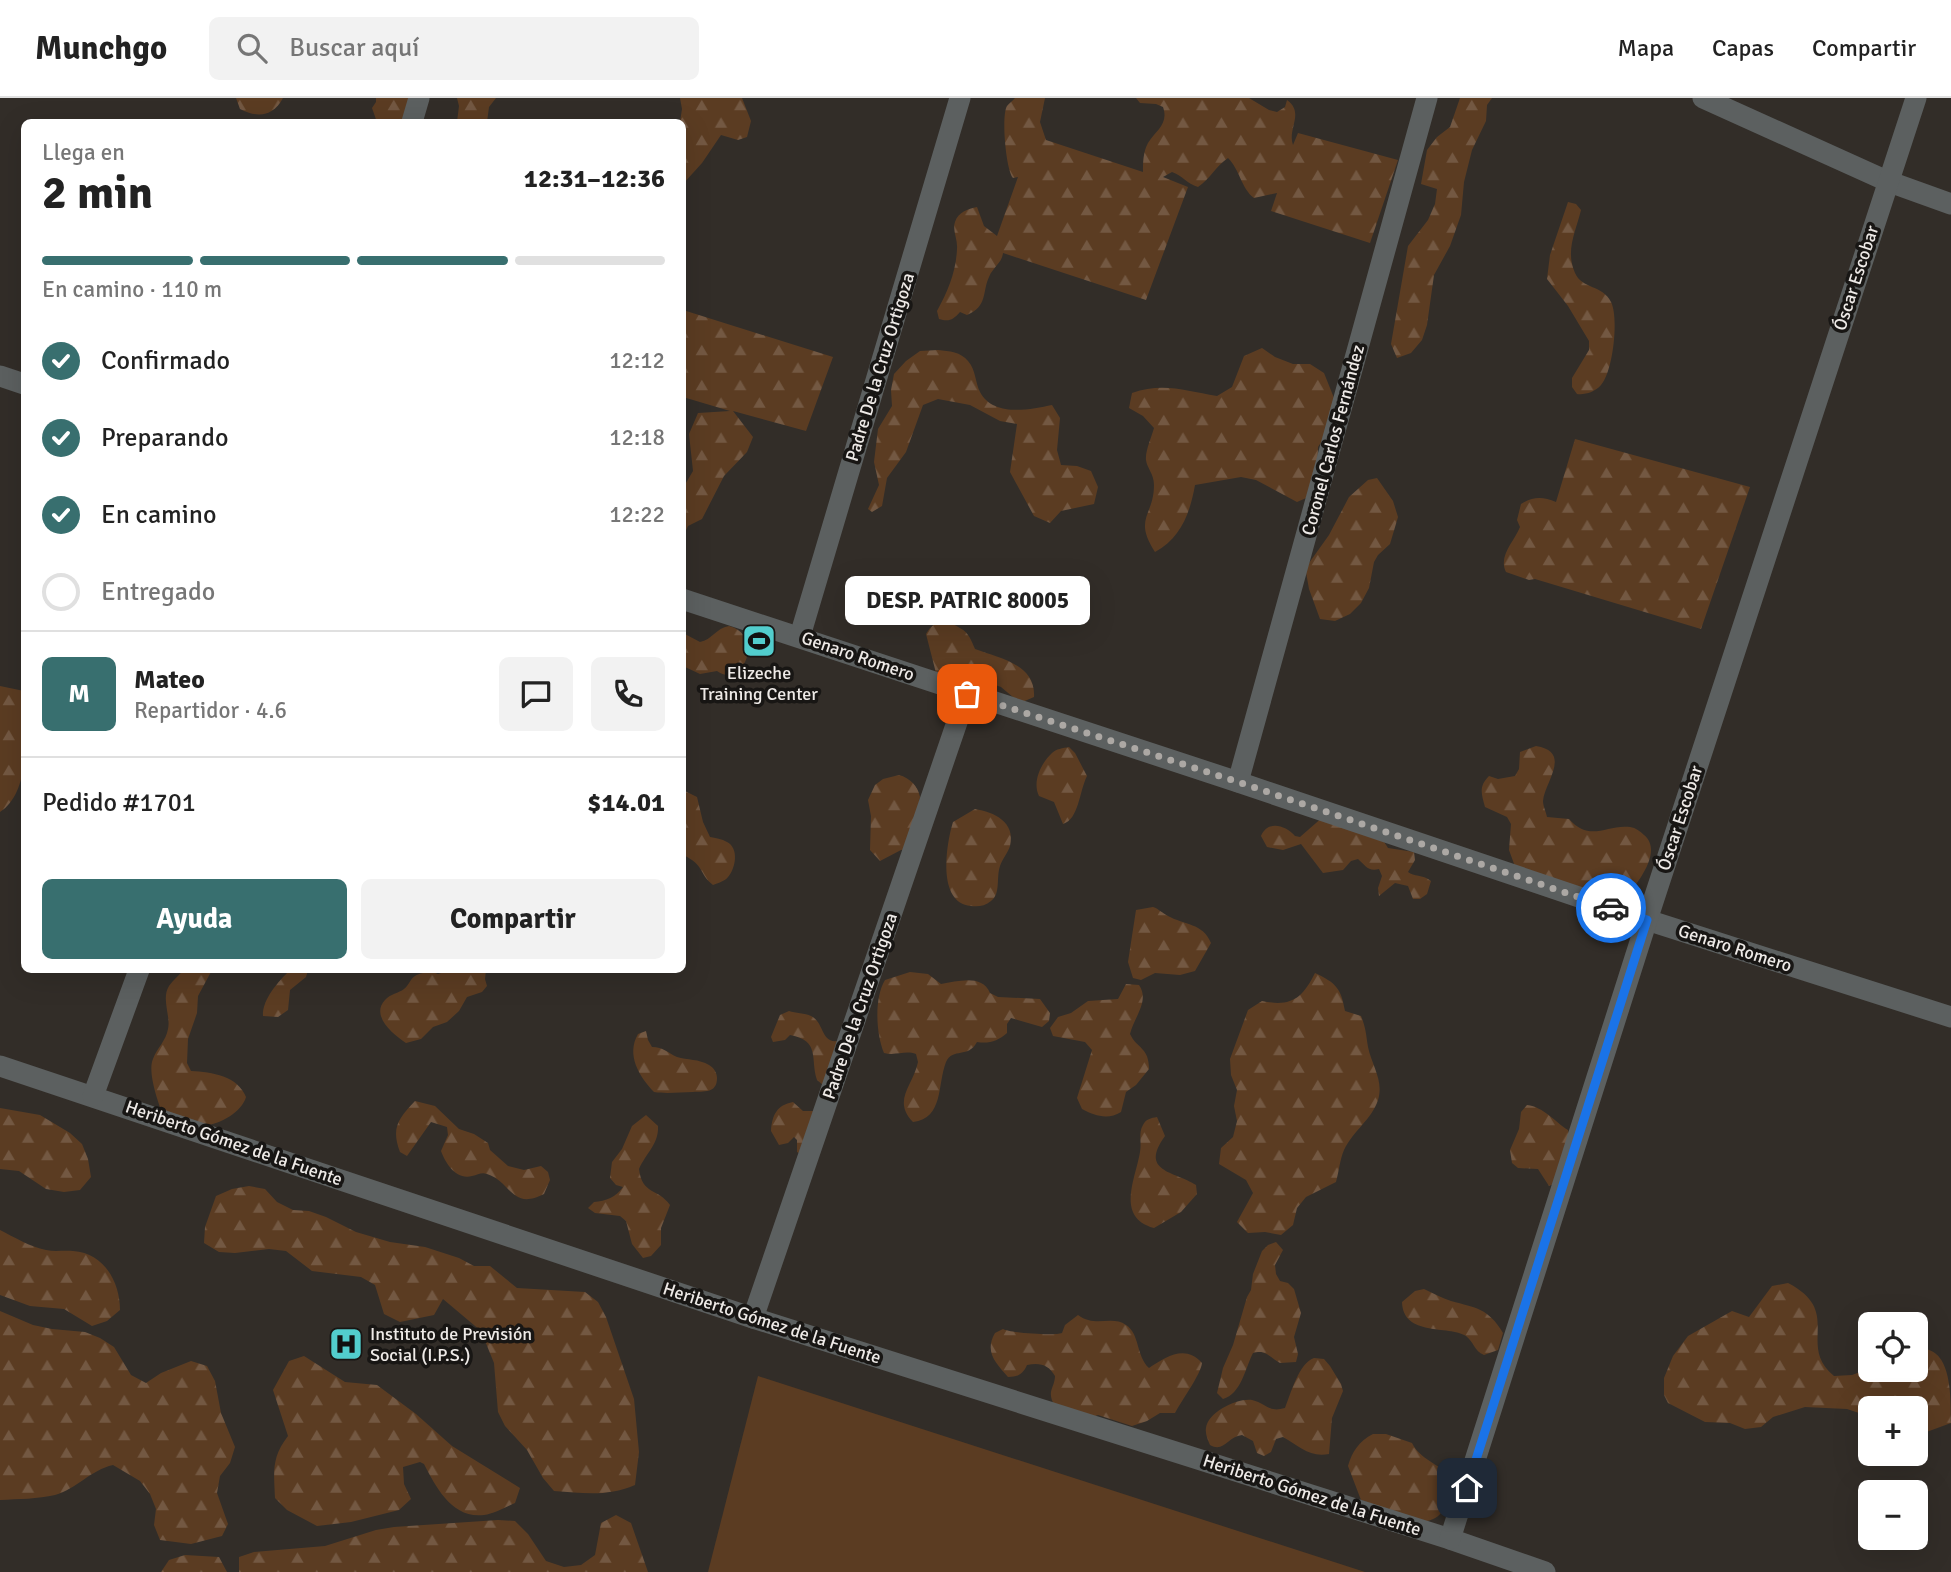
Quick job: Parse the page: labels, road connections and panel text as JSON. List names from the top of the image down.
{
  "streets": {
    "street": [
      "Óscar Escobar",
      "Padre De la Cruz Ortigoza",
      "Coronel Carlos Fernández",
      "Genaro Romero",
      "Heriberto Gómez de la Fuente"
    ]
  },
  "crossings": [
    ["Óscar Escobar", "Genaro Romero"],
    ["Óscar Escobar", "Heriberto Gómez de la Fuente"],
    ["Padre De la Cruz Ortigoza", "Genaro Romero"],
    ["Padre De la Cruz Ortigoza", "Heriberto Gómez de la Fuente"],
    ["Coronel Carlos Fernández", "Genaro Romero"]
  ],
  "places": {
    "sports": ["Elizeche Training Center"],
    "other": ["DESP. PATRIC 80005"],
    "hospital": ["Instituto de Previsión Social (I.P.S.)"]
  },
  "page": {
    "header": "Munchgo",
    "search": "Buscar aquí",
    "nav": ["Mapa", "Capas", "Compartir"],
    "heading": ["2 min", "Llega en", "12:31–12:36"],
    "panel": [
      "Mateo",
      "Repartidor · 4.6",
      "Pedido #1701",
      "$14.01"
    ],
    "bar": "En camino · 110 m",
    "list": [
      ["Confirmado", "12:12"],
      ["Preparando", "12:18"],
      ["En camino", "12:22"],
      "Entregado"
    ],
    "bubble": "DESP. PATRIC 80005",
    "round": "M",
    "buttons": ["Ayuda", "Compartir"],
    "map_buttons": ["+", "−"]
  }
}
